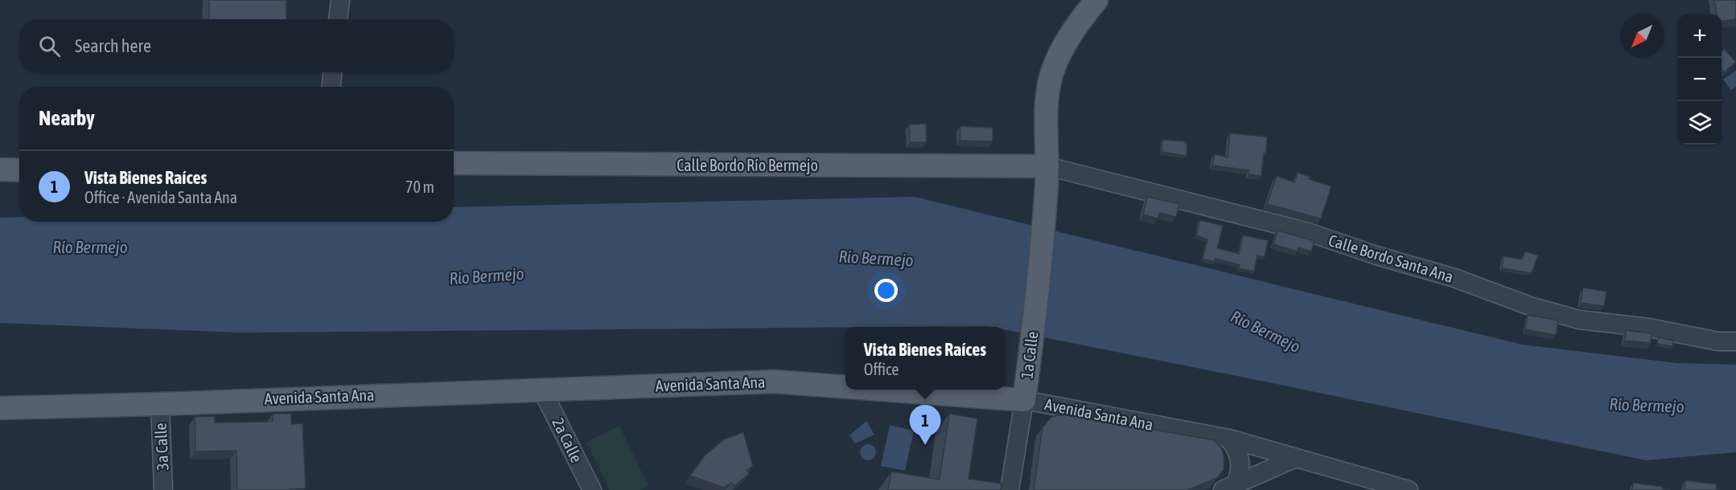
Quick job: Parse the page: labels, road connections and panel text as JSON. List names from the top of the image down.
{
  "streets": {
    "main road": ["Calle Bordo Río Bermejo", "1a Calle", "Avenida Santa Ana"],
    "street": ["Calle Bordo Santa Ana", "2a Calle", "3a Calle"]
  },
  "crossings": [
    ["Calle Bordo Río Bermejo", "Calle Bordo Santa Ana"],
    ["Calle Bordo Río Bermejo", "1a Calle"],
    ["Calle Bordo Santa Ana", "1a Calle"],
    ["1a Calle", "Avenida Santa Ana"],
    ["Avenida Santa Ana", "2a Calle"],
    ["Avenida Santa Ana", "3a Calle"]
  ],
  "water": ["Río Bermejo"],
  "north": "bottom left",
  "page": {
    "map_buttons": ["+", "−"],
    "search": "Search here",
    "heading": "Nearby",
    "list": [
      {
        "mark": "1",
        "name": "Vista Bienes Raíces",
        "note": "Office · Avenida Santa Ana",
        "value": "70 m"
      }
    ],
    "popup": ["Vista Bienes Raíces", "Office"],
    "pins": "1"
  }
}
